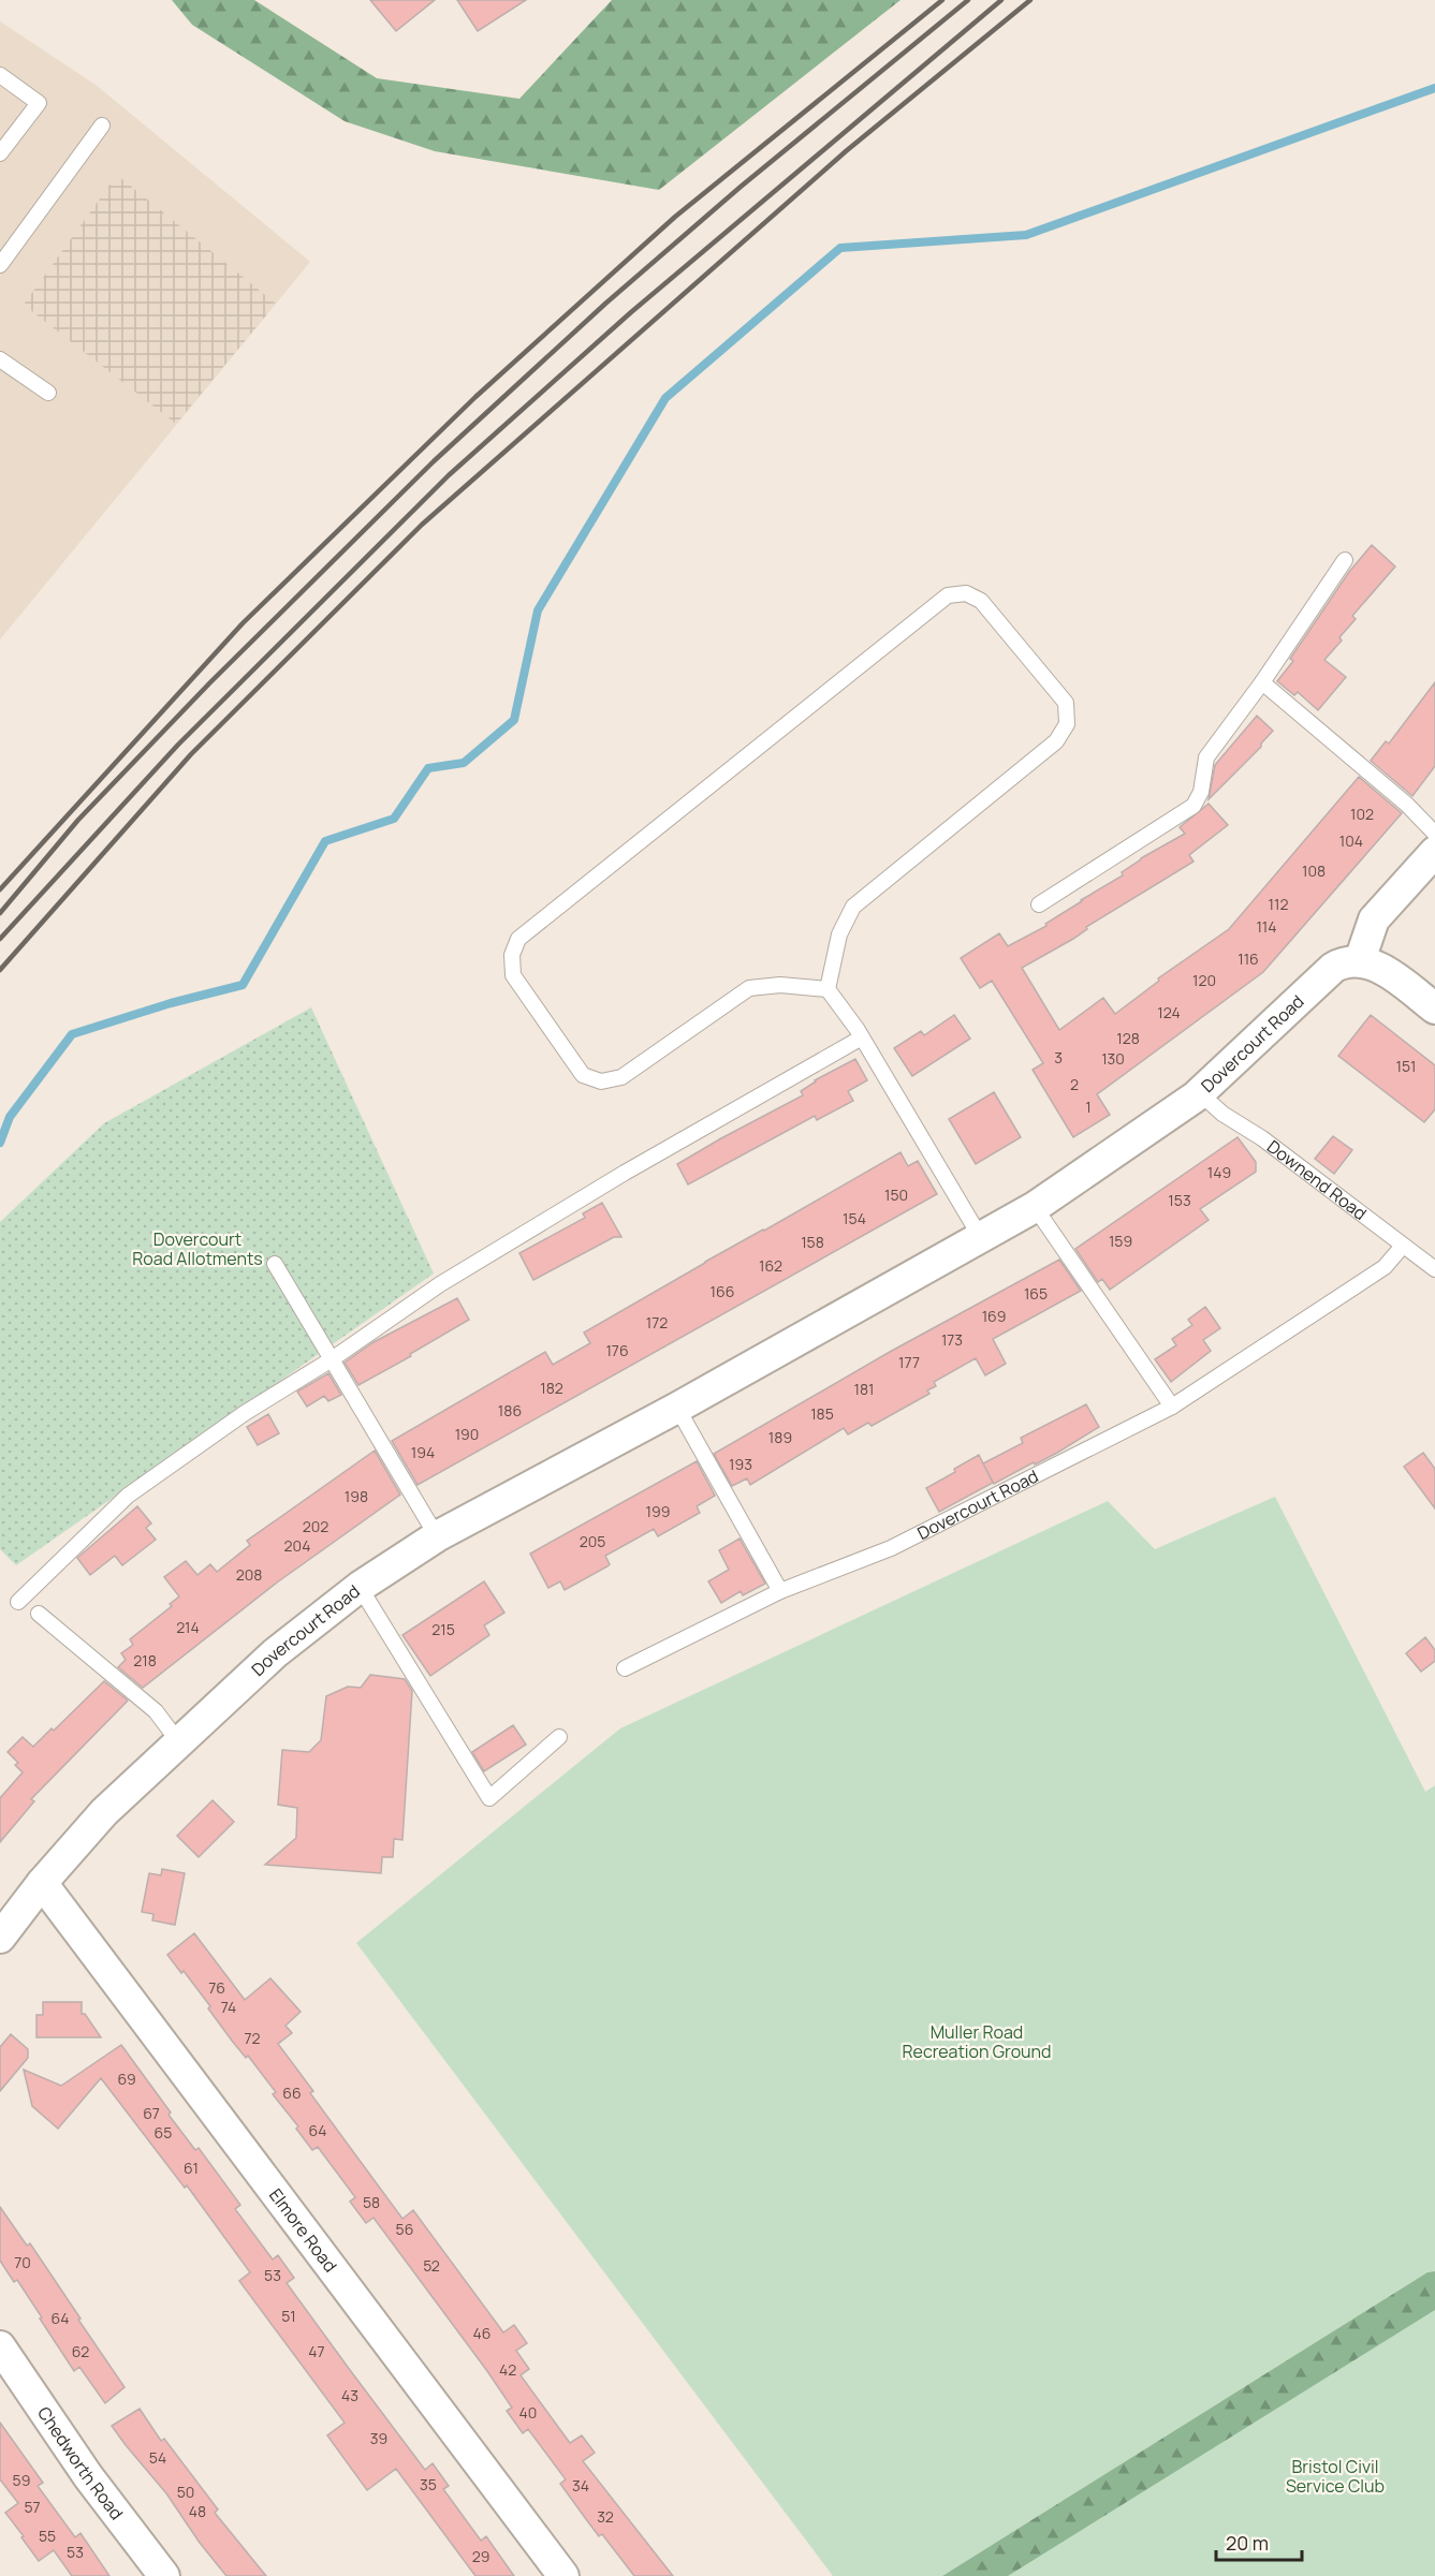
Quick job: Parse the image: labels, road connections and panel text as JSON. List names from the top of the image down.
{
  "streets": {
    "street": ["Dovercourt Road", "Elmore Road", "Chedworth Road"],
    "lane": ["Downend Road"]
  },
  "crossings": [
    ["Dovercourt Road", "Downend Road"],
    ["Dovercourt Road", "Elmore Road"]
  ],
  "parks": ["Dovercourt Road Allotments", "Muller Road Recreation Ground", "Bristol Civil Service Club"],
  "house_numbers": [
    "102",
    "104",
    "108",
    "112",
    "114",
    "116",
    "120",
    "124",
    "128",
    "3",
    "130",
    "151",
    "2",
    "1",
    "149",
    "150",
    "153",
    "154",
    "159",
    "158",
    "162",
    "166",
    "165",
    "169",
    "172",
    "173",
    "176",
    "177",
    "182",
    "181",
    "186",
    "185",
    "190",
    "189",
    "194",
    "193",
    "198",
    "199",
    "202",
    "205",
    "204",
    "208",
    "214",
    "215",
    "218",
    "76",
    "74",
    "72",
    "69",
    "66",
    "67",
    "64",
    "65",
    "61",
    "58",
    "56",
    "70",
    "52",
    "53",
    "51",
    "64",
    "46",
    "62",
    "47",
    "42",
    "43",
    "40",
    "39",
    "54",
    "59",
    "35",
    "34",
    "50",
    "57",
    "48",
    "32",
    "55",
    "53",
    "29"
  ],
  "scale_bar": "20 m"
}
